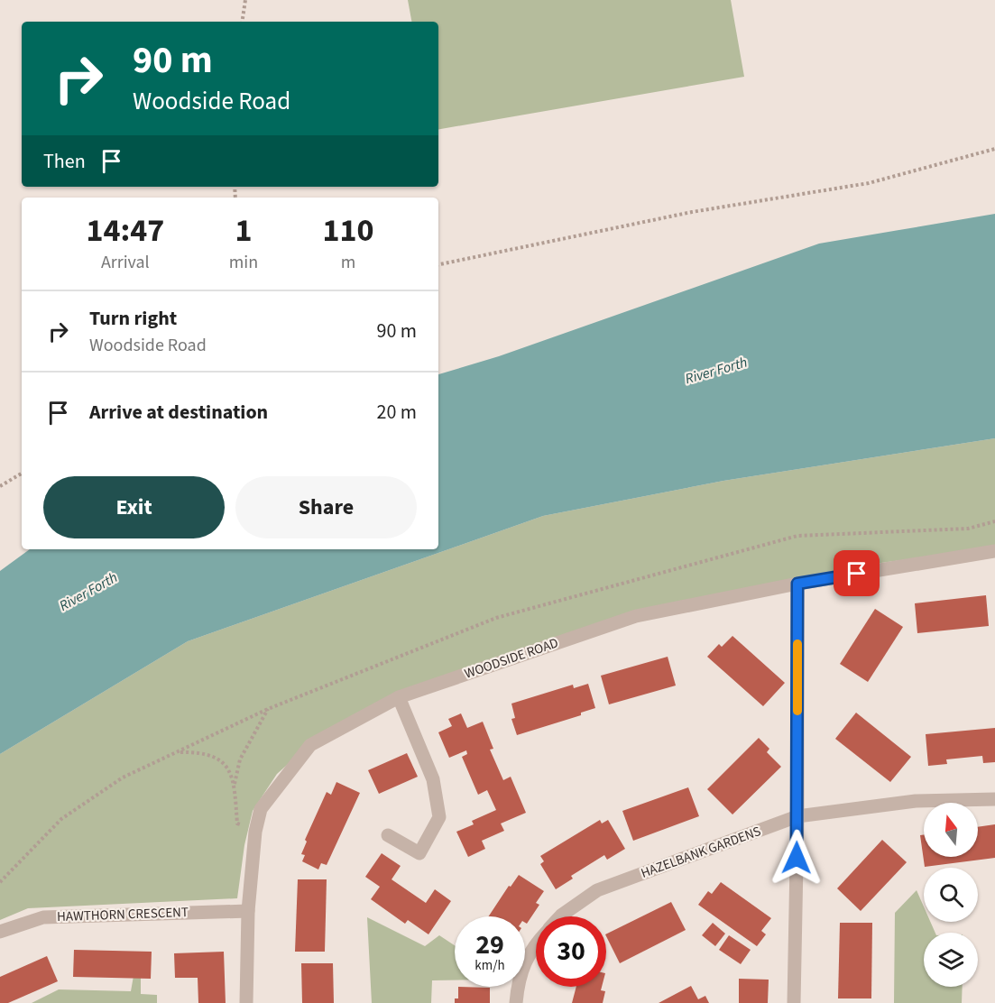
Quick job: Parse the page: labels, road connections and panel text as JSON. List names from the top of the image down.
{
  "streets": {
    "street": ["WOODSIDE ROAD", "HAZELBANK GARDENS", "HAWTHORN CRESCENT"]
  },
  "crossings": [
    ["WOODSIDE ROAD", "HAWTHORN CRESCENT"]
  ],
  "water": ["River Forth"],
  "north": "top",
  "page": {
    "turn": ["90 m", "Woodside Road"],
    "then": "Then",
    "eta": [
      "14:47",
      "Arrival",
      "1",
      "min",
      "110",
      "m"
    ],
    "list": [
      {
        "name": "Turn right",
        "note": "Woodside Road",
        "value": "90 m"
      },
      {
        "name": "Arrive at destination",
        "value": "20 m"
      }
    ],
    "buttons": ["Exit", "Share"],
    "speed": "29 km/h",
    "limit": "30"
  }
}
